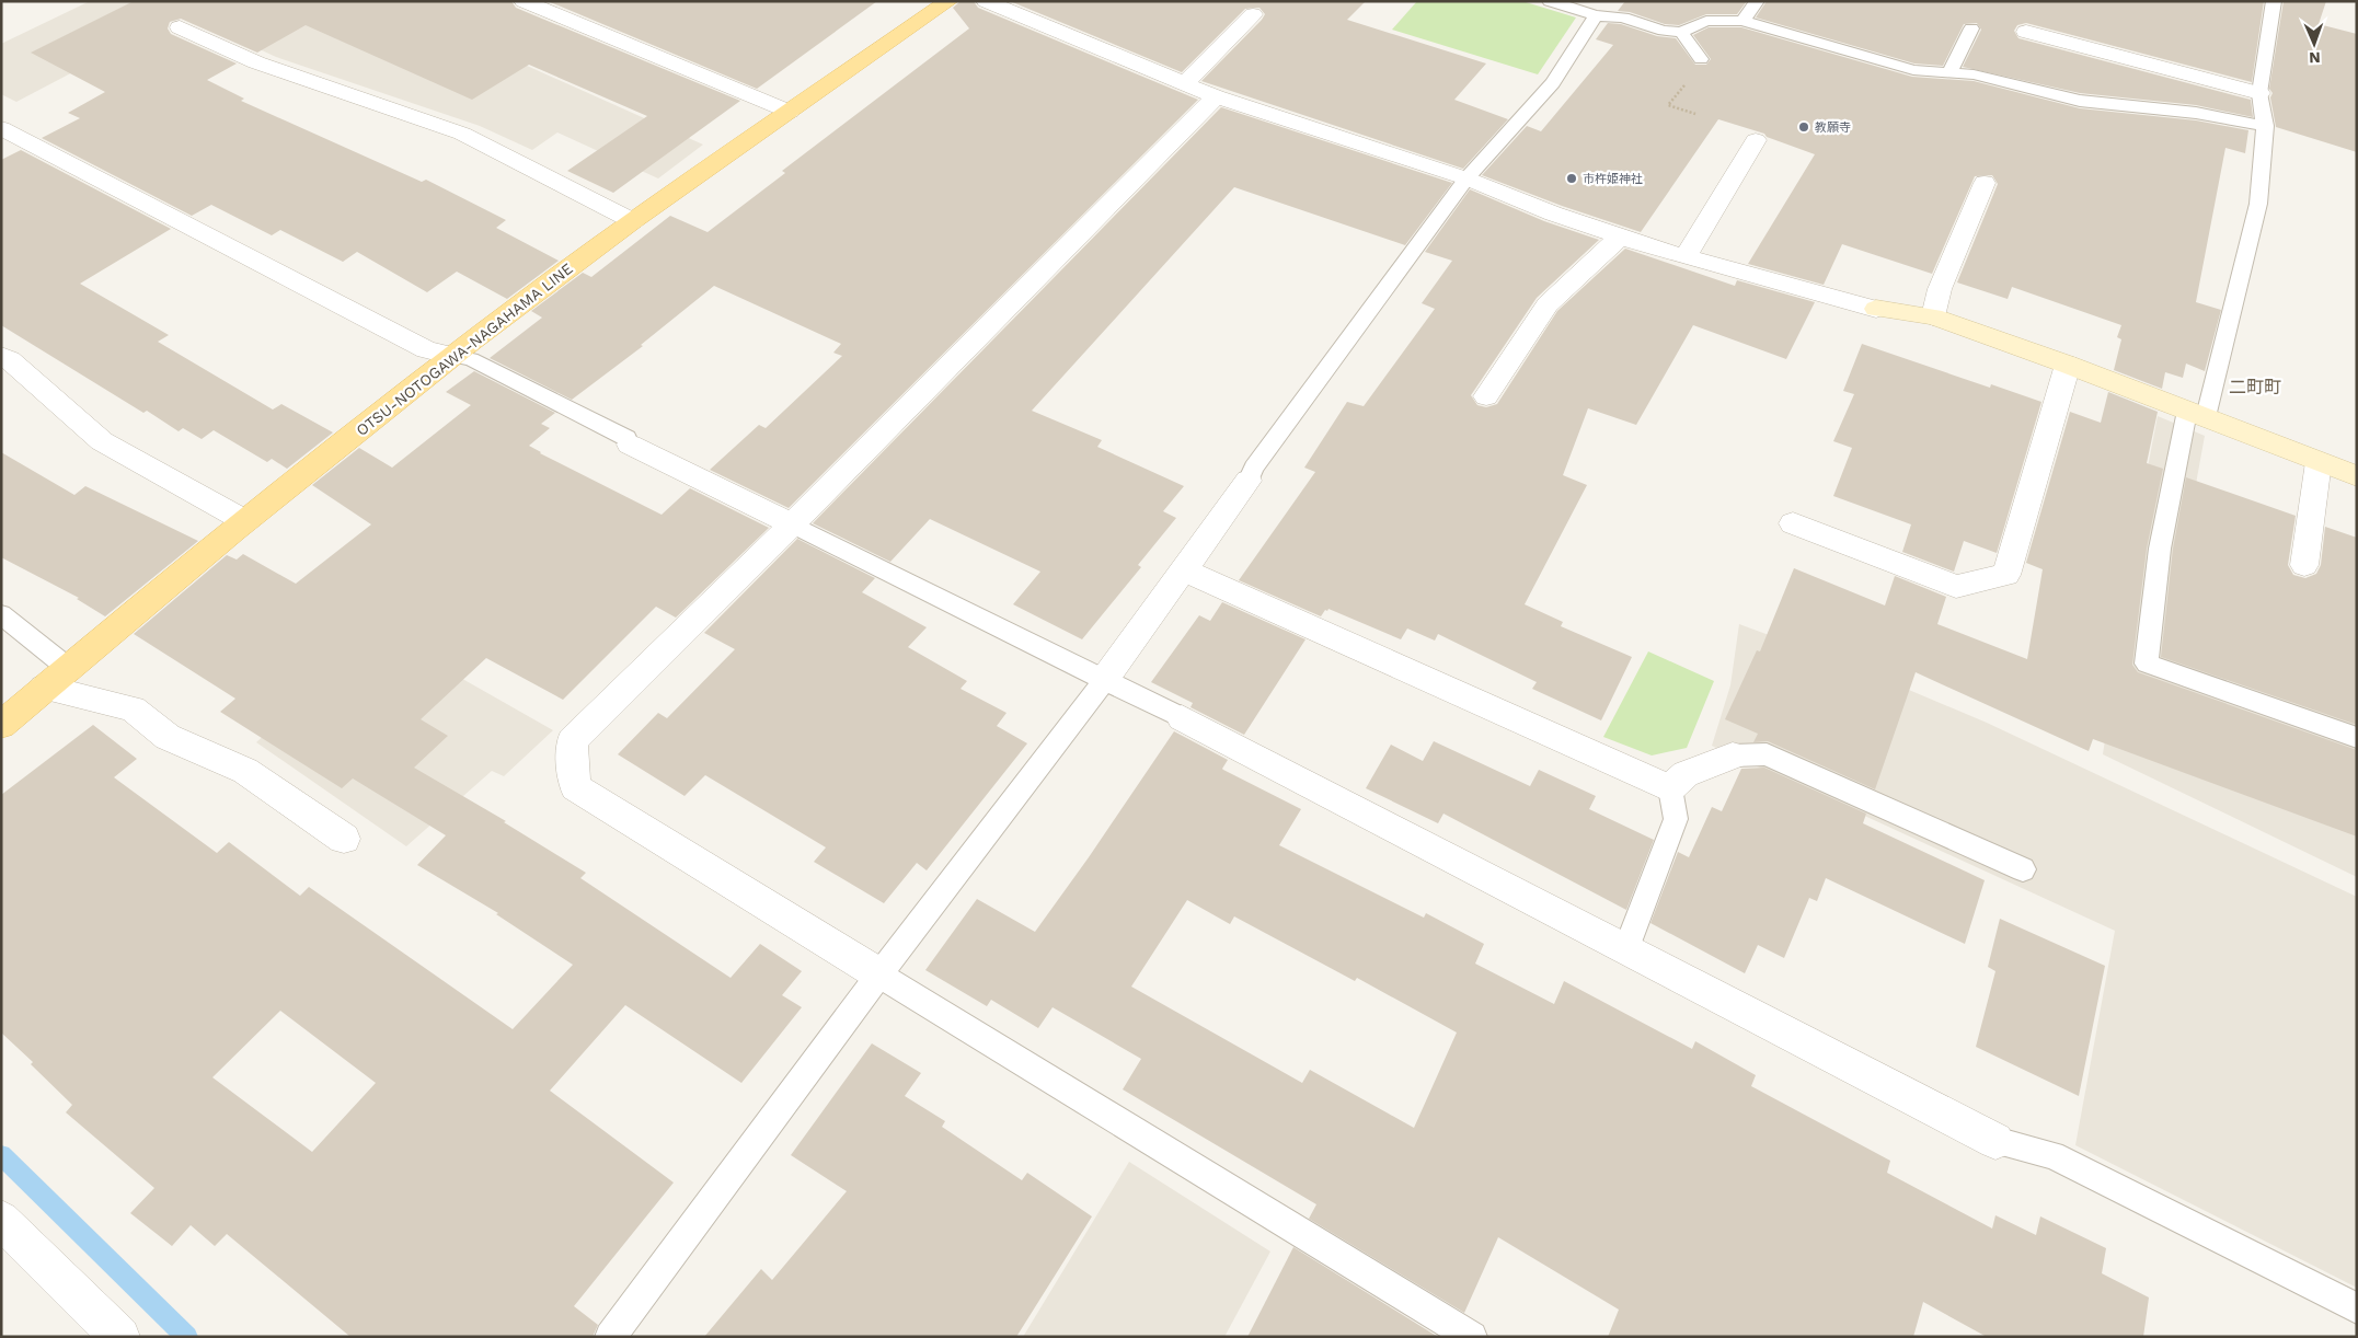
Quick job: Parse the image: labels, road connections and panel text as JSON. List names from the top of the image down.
{
  "streets": {
    "main road": ["OTSU-NOTOGAWA-NAGAHAMA LINE"]
  },
  "districts": ["二町町"],
  "places": ["教願寺", "市杵姫神社"],
  "north": "bottom"
}
